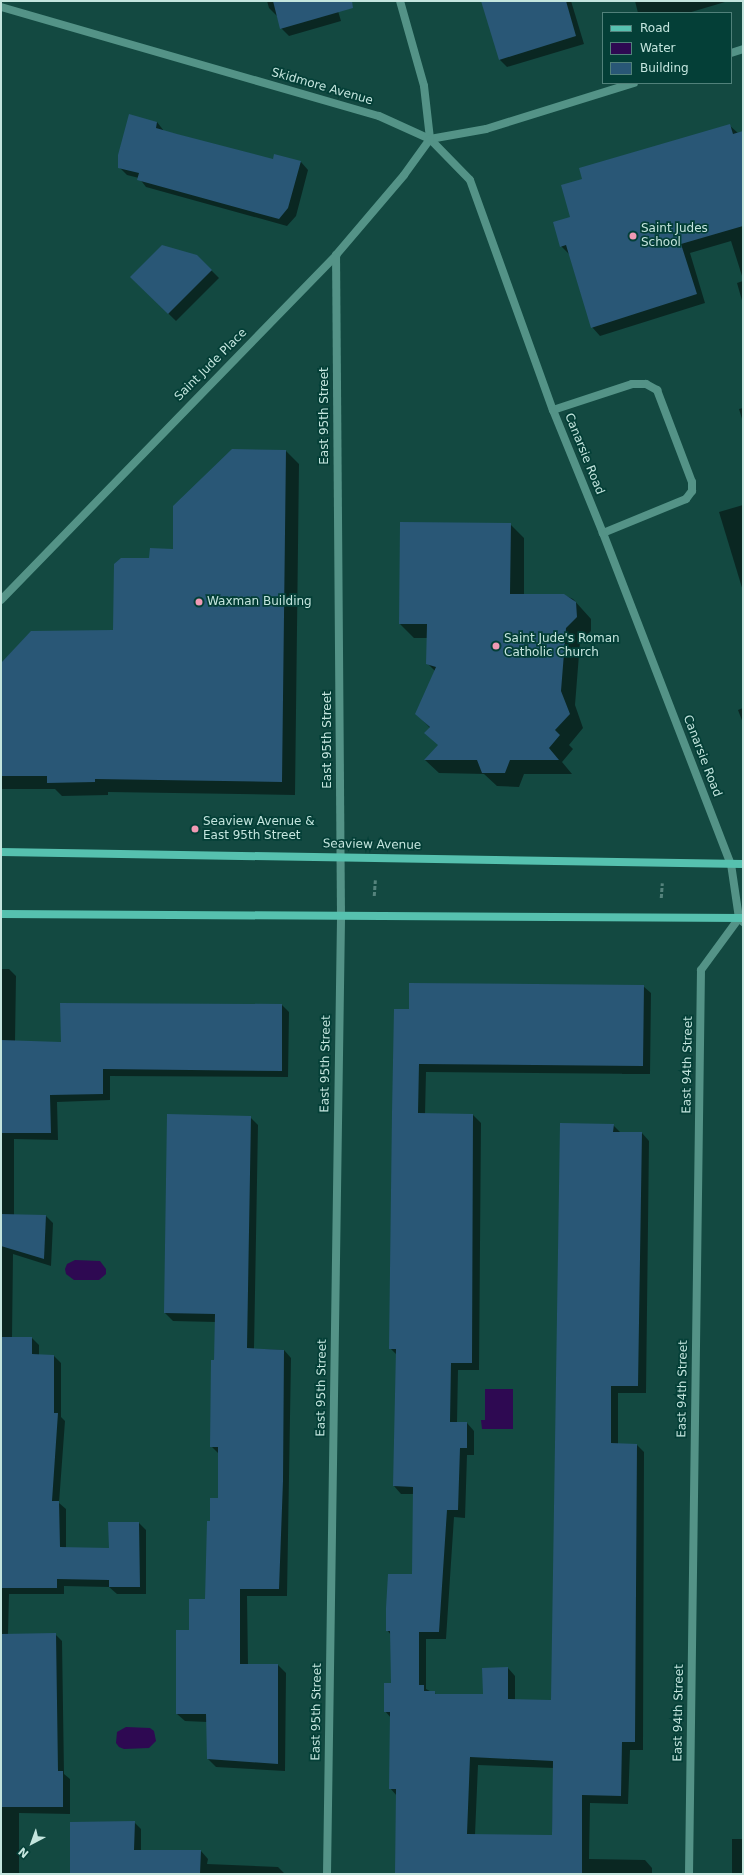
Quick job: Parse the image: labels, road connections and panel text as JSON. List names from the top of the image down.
{
  "streets": {
    "street": [
      "Skidmore Avenue",
      "Saint Jude Place",
      "East 95th Street",
      "Canarsie Road",
      "Seaview Avenue",
      "East 94th Street"
    ]
  },
  "crossings": [
    ["Skidmore Avenue", "Saint Jude Place"],
    ["Skidmore Avenue", "Canarsie Road"],
    ["Saint Jude Place", "East 95th Street"],
    ["Saint Jude Place", "Canarsie Road"],
    ["East 95th Street", "Seaview Avenue"],
    ["Canarsie Road", "Seaview Avenue"],
    ["Canarsie Road", "East 94th Street"]
  ],
  "places": [
    "Saint Judes School",
    "Waxman Building",
    "Saint Jude's Roman Catholic Church",
    "Seaview Avenue & East 95th Street"
  ],
  "legend": ["Road", "Water", "Building"],
  "north": "bottom left"
}
